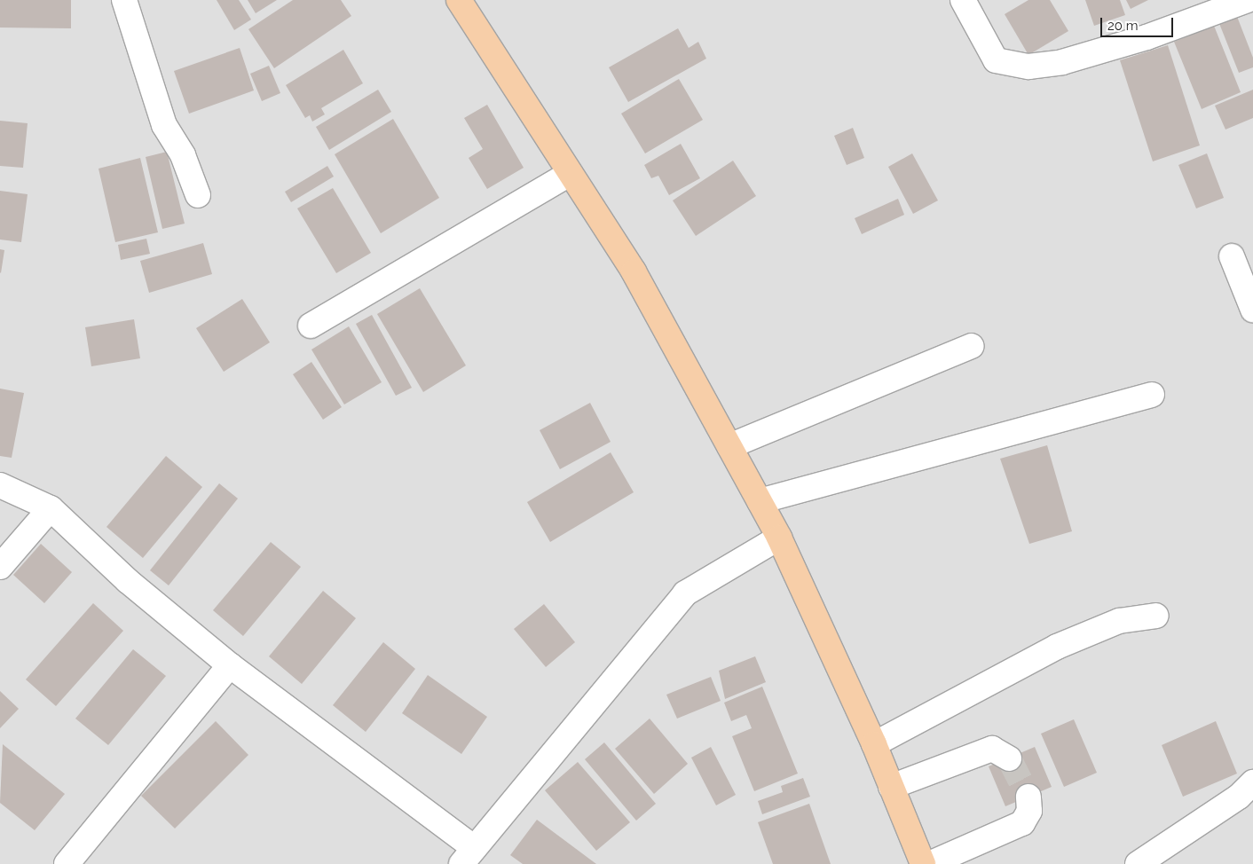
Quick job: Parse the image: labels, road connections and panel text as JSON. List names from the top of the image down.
{
  "scale_bar": "20 m"
}
